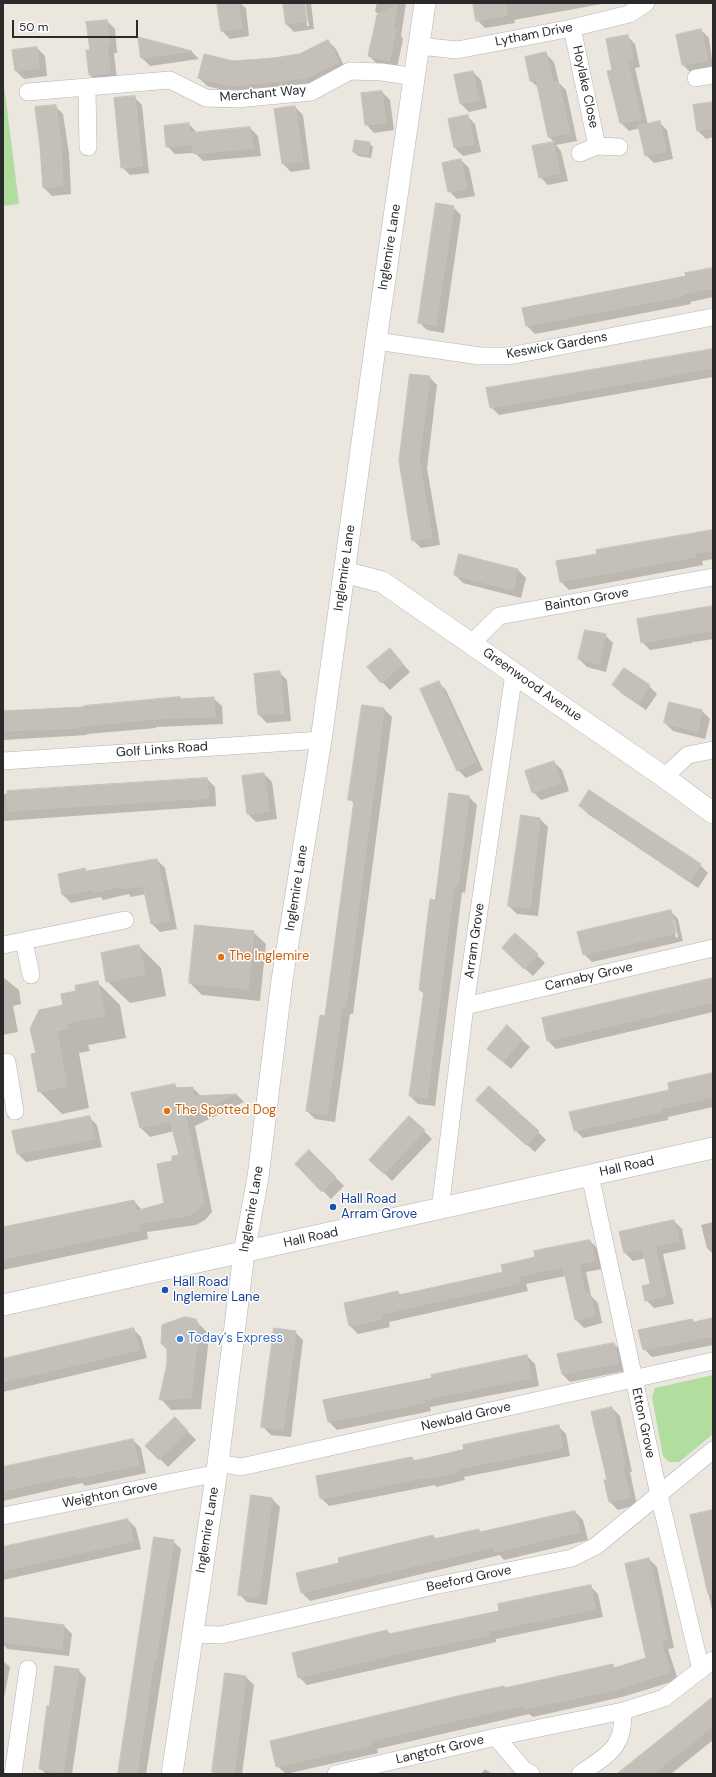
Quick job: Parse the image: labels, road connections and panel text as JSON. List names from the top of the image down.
{
  "streets": {
    "street": [
      "Lytham Drive",
      "Hoylake Close",
      "Merchant Way",
      "Inglemire Lane",
      "Keswick Gardens",
      "Bainton Grove",
      "Greenwood Avenue",
      "Golf Links Road",
      "Arram Grove",
      "Carnaby Grove",
      "Hall Road",
      "Newbald Grove",
      "Etton Grove",
      "Weighton Grove",
      "Beeford Grove",
      "Langtoft Grove"
    ]
  },
  "crossings": [
    ["Lytham Drive", "Hoylake Close"],
    ["Lytham Drive", "Inglemire Lane"],
    ["Merchant Way", "Inglemire Lane"],
    ["Inglemire Lane", "Keswick Gardens"],
    ["Inglemire Lane", "Greenwood Avenue"],
    ["Inglemire Lane", "Golf Links Road"],
    ["Inglemire Lane", "Hall Road"],
    ["Inglemire Lane", "Newbald Grove"],
    ["Inglemire Lane", "Weighton Grove"],
    ["Inglemire Lane", "Beeford Grove"],
    ["Bainton Grove", "Greenwood Avenue"],
    ["Greenwood Avenue", "Arram Grove"],
    ["Arram Grove", "Carnaby Grove"],
    ["Arram Grove", "Hall Road"],
    ["Hall Road", "Etton Grove"],
    ["Newbald Grove", "Etton Grove"],
    ["Newbald Grove", "Weighton Grove"],
    ["Etton Grove", "Beeford Grove"],
    ["Etton Grove", "Langtoft Grove"]
  ],
  "places": [
    "The Inglemire",
    "The Spotted Dog",
    "Hall Road Arram Grove",
    "Hall Road Inglemire Lane",
    "Today's Express"
  ],
  "scale_bar": "50 m"
}
